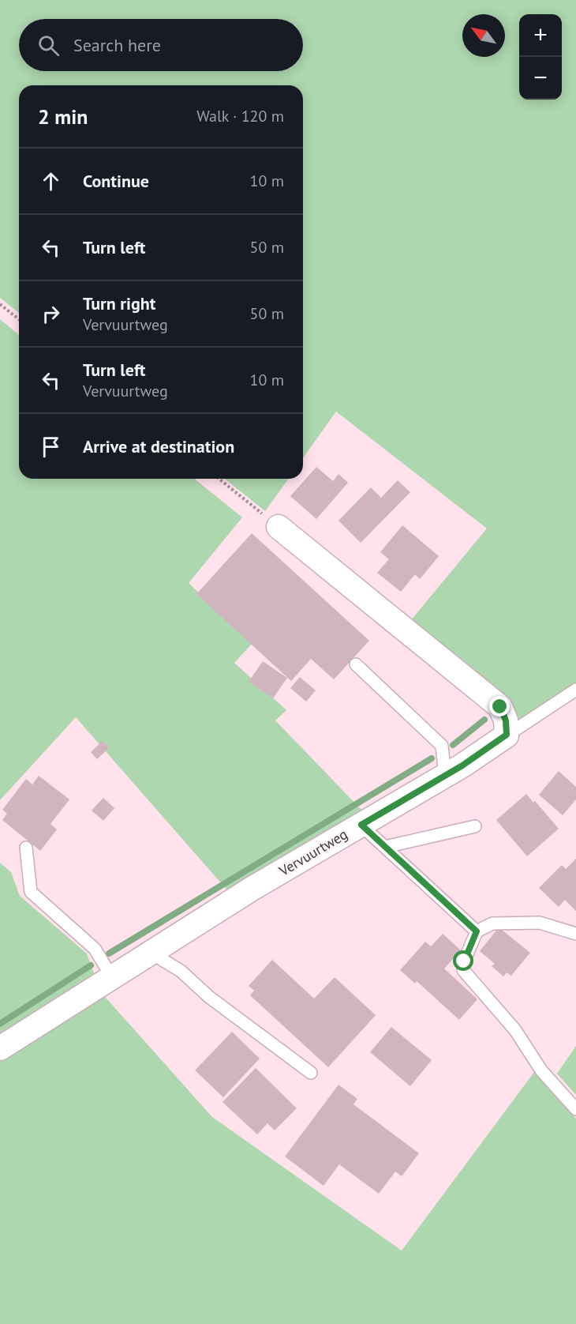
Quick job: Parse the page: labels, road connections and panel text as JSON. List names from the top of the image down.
{
  "streets": {
    "street": ["Vervuurtweg"]
  },
  "north": "top left",
  "page": {
    "map_buttons": ["+", "−"],
    "search": "Search here",
    "heading": ["2 min", "Walk · 120 m"],
    "list": [
      ["Continue", "10 m"],
      ["Turn left", "50 m"],
      ["Turn right", "Vervuurtweg", "50 m"],
      ["Turn left", "Vervuurtweg", "10 m"],
      "Arrive at destination"
    ]
  }
}
